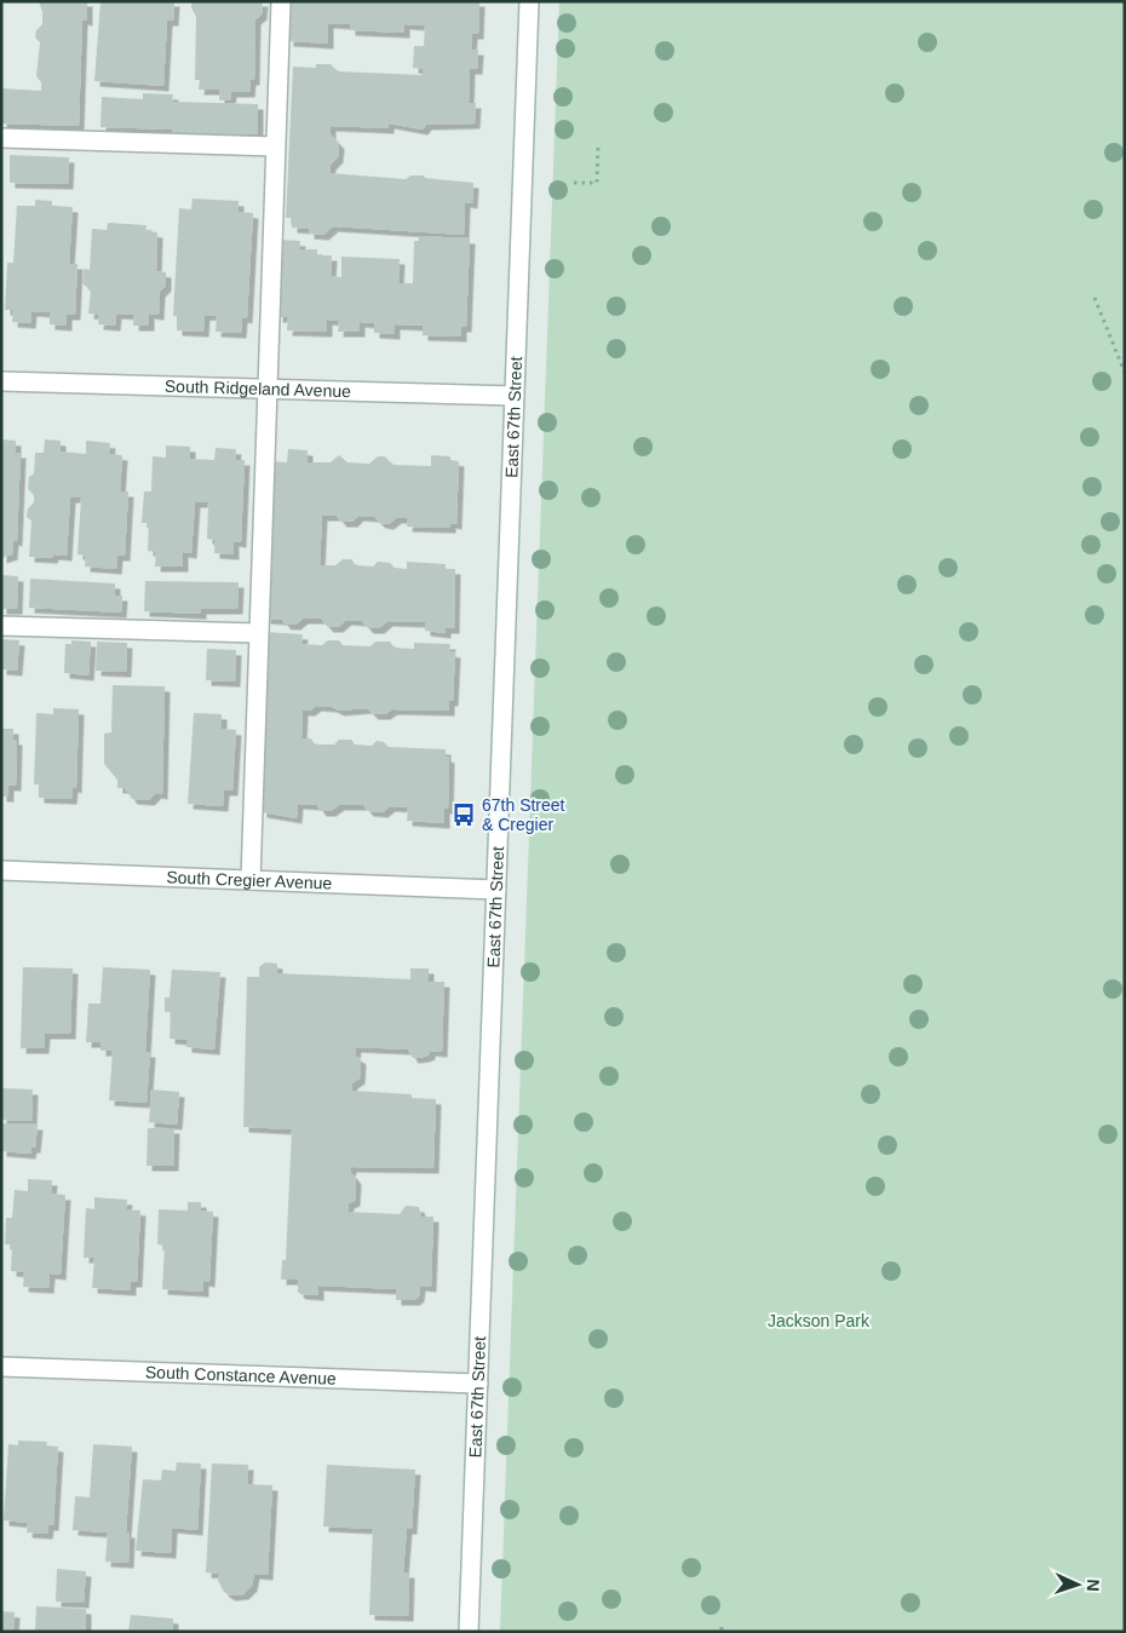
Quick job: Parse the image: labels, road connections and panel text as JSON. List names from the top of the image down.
{
  "streets": {
    "street": [
      "South Ridgeland Avenue",
      "East 67th Street",
      "South Cregier Avenue",
      "South Constance Avenue"
    ]
  },
  "crossings": [
    ["South Ridgeland Avenue", "East 67th Street"],
    ["East 67th Street", "South Cregier Avenue"],
    ["East 67th Street", "South Constance Avenue"]
  ],
  "parks": ["Jackson Park"],
  "places": {
    "bus stop": ["67th Street & Cregier"]
  },
  "north": "right"
}
